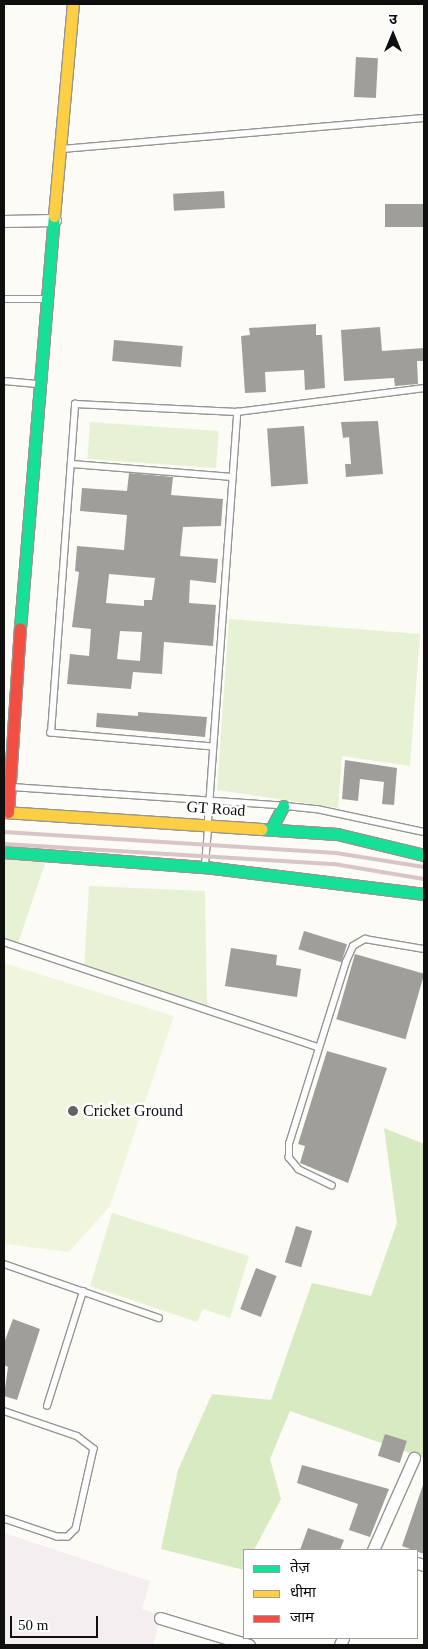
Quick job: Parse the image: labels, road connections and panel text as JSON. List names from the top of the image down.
{
  "streets": {
    "main road": ["GT Road"]
  },
  "places": ["Cricket Ground"],
  "legend": ["तेज़", "धीमा", "जाम"],
  "scale_bar": "50 m",
  "north": "top"
}
